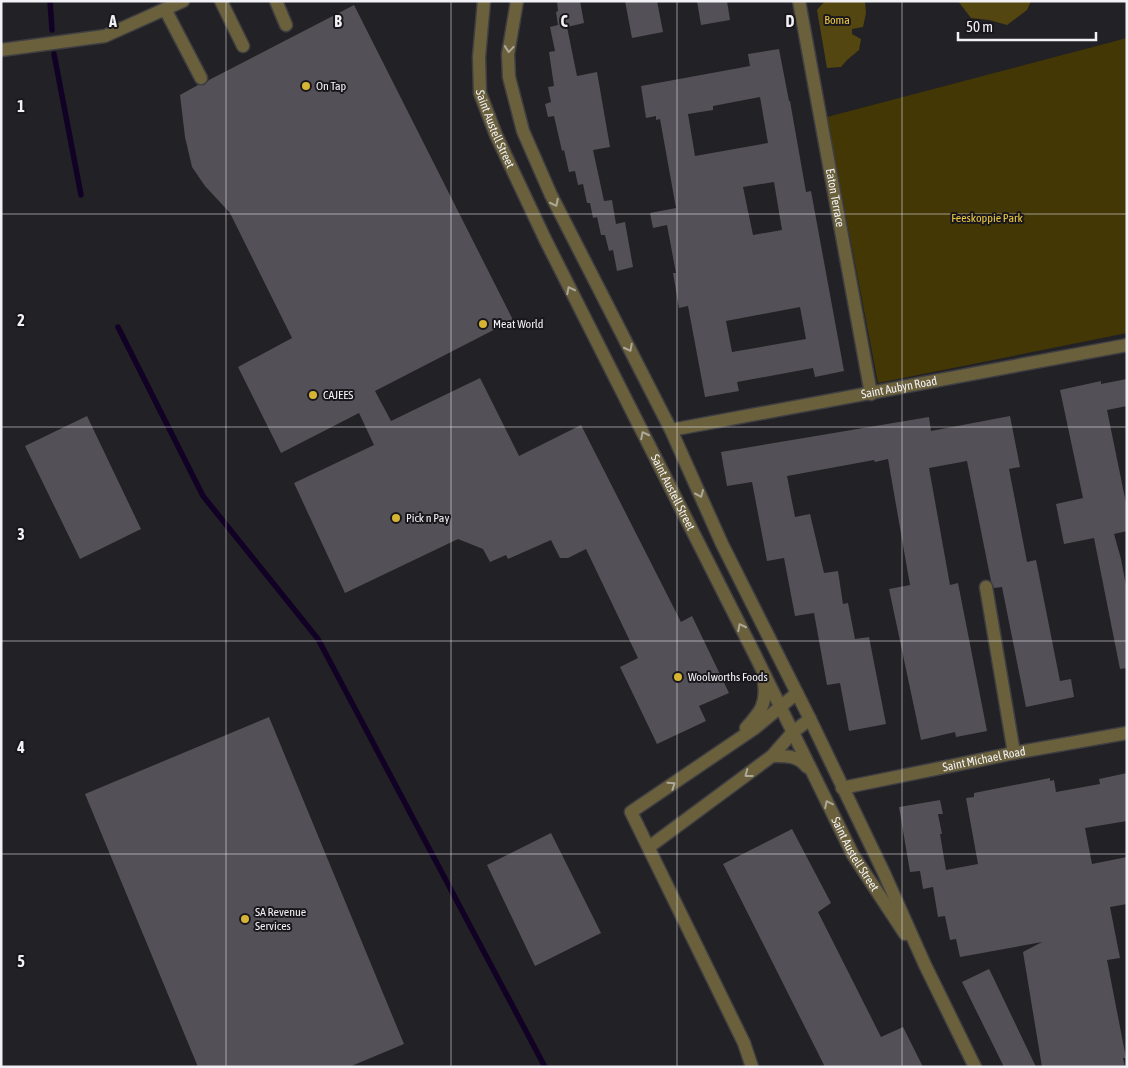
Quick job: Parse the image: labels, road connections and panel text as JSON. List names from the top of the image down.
{
  "streets": {
    "street": [
      "Saint Austell Street",
      "Eaton Terrace",
      "Saint Aubyn Road",
      "Saint Michael Road"
    ]
  },
  "crossings": [
    ["Saint Austell Street", "Saint Aubyn Road"],
    ["Saint Austell Street", "Saint Michael Road"],
    ["Eaton Terrace", "Saint Aubyn Road"]
  ],
  "parks": ["Boma", "Feeskoppie Park"],
  "places": [
    "On Tap",
    "Meat World",
    "CAJEES",
    "Pick n Pay",
    "Woolworths Foods",
    "SA Revenue Services"
  ],
  "scale_bar": "50 m",
  "grid": {
    "columns": [
      "A",
      "B",
      "C",
      "D"
    ],
    "rows": [
      "1",
      "2",
      "3",
      "4",
      "5"
    ]
  }
}
